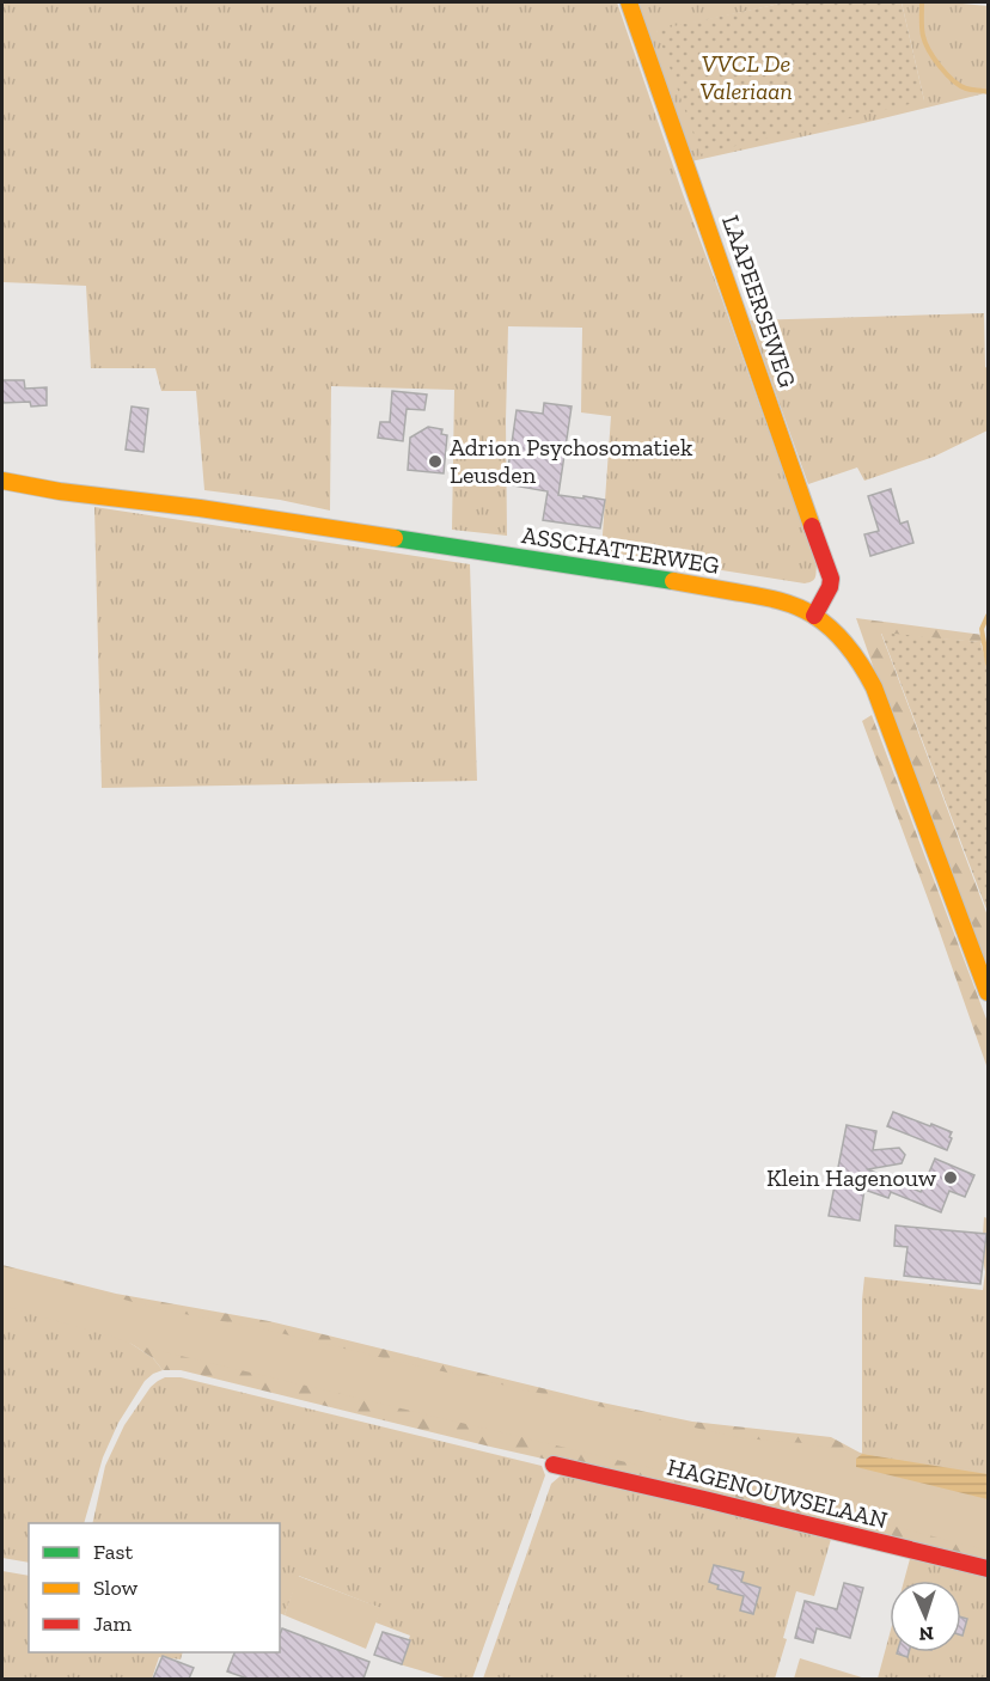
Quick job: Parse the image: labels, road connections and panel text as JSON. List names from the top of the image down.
{
  "streets": {
    "street": ["LAAPEERSEWEG", "ASSCHATTERWEG", "HAGENOUWSELAAN"]
  },
  "crossings": [
    ["LAAPEERSEWEG", "ASSCHATTERWEG"]
  ],
  "parks": ["VVCL De Valeriaan"],
  "places": ["Adrion Psychosomatiek Leusden", "Klein Hagenouw"],
  "legend": ["Fast", "Slow", "Jam"],
  "north": "bottom"
}
